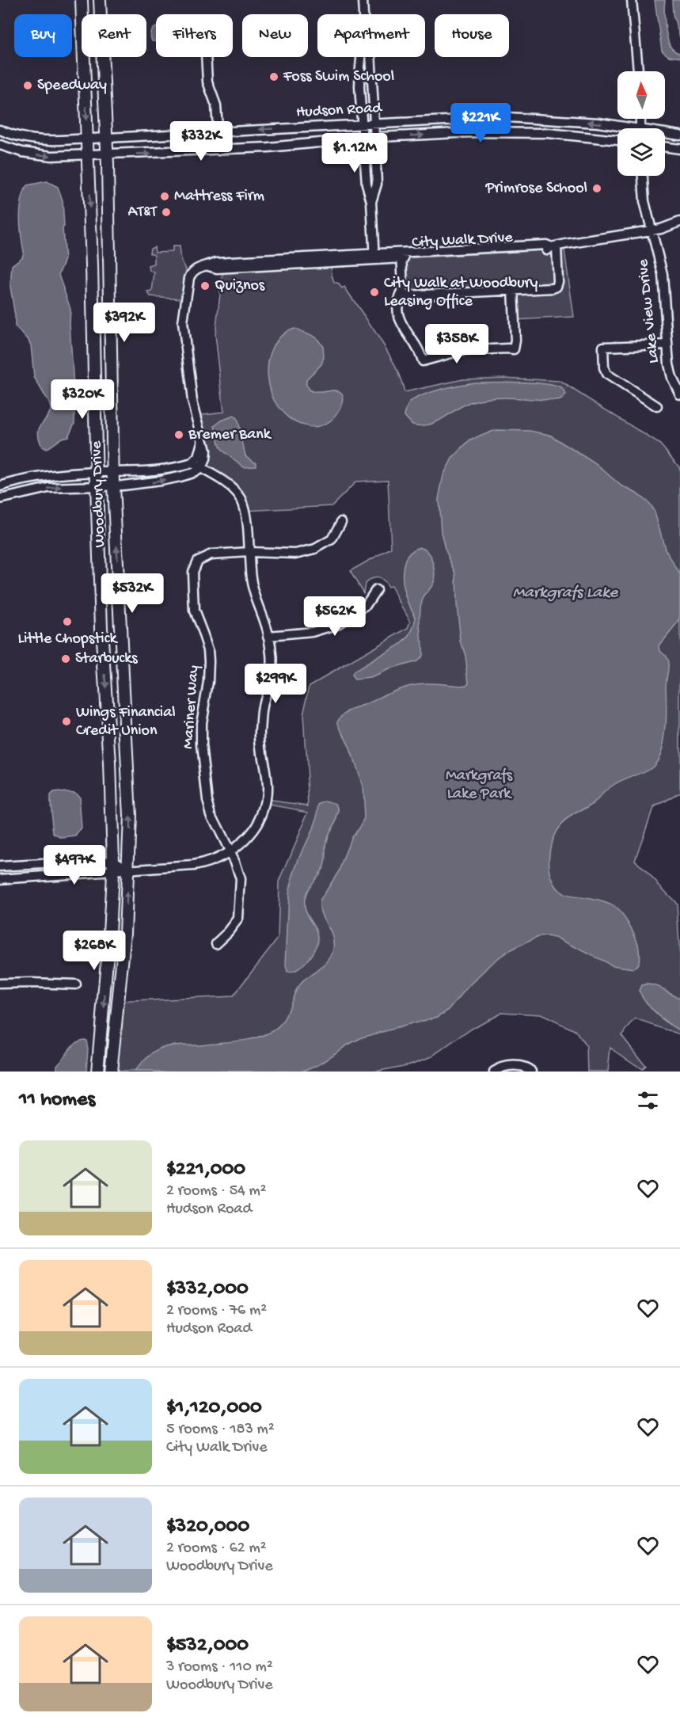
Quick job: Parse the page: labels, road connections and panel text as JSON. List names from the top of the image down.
{
  "streets": {
    "main road": ["Woodbury Drive"],
    "street": [
      "Hudson Road",
      "City Walk Drive",
      "Lake View Drive",
      "Mariner Way"
    ]
  },
  "crossings": [
    ["Hudson Road", "Woodbury Drive"],
    ["City Walk Drive", "Lake View Drive"]
  ],
  "water": ["Markgrafs Lake"],
  "parks": ["Markgrafs Lake Park"],
  "places": [
    "Foss Swim School",
    "Speedway",
    "Primrose School",
    "Mattress Firm",
    "AT&T",
    "Quiznos",
    "City Walk at Woodbury Leasing Office",
    "Bremer Bank",
    "Little Chopstick",
    "Starbucks",
    "Wings Financial Credit Union"
  ],
  "north": "top",
  "page": {
    "chip": [
      "Buy",
      "Rent",
      "Filters",
      "New",
      "Apartment",
      "House"
    ],
    "price": [
      "$221K",
      "$332K",
      "$1.12M",
      "$392K",
      "$358K",
      "$320K",
      "$532K",
      "$562K",
      "$299K",
      "$497K",
      "$268K"
    ],
    "heading": "11 homes",
    "list": [
      {
        "name": "$221,000",
        "note": "2 rooms · 54 m² · Hudson Road"
      },
      {
        "name": "$332,000",
        "note": "2 rooms · 76 m² · Hudson Road"
      },
      {
        "name": "$1,120,000",
        "note": "5 rooms · 183 m² · City Walk Drive"
      },
      {
        "name": "$320,000",
        "note": "2 rooms · 62 m² · Woodbury Drive"
      },
      {
        "name": "$532,000",
        "note": "3 rooms · 110 m² · Woodbury Drive"
      }
    ]
  }
}
